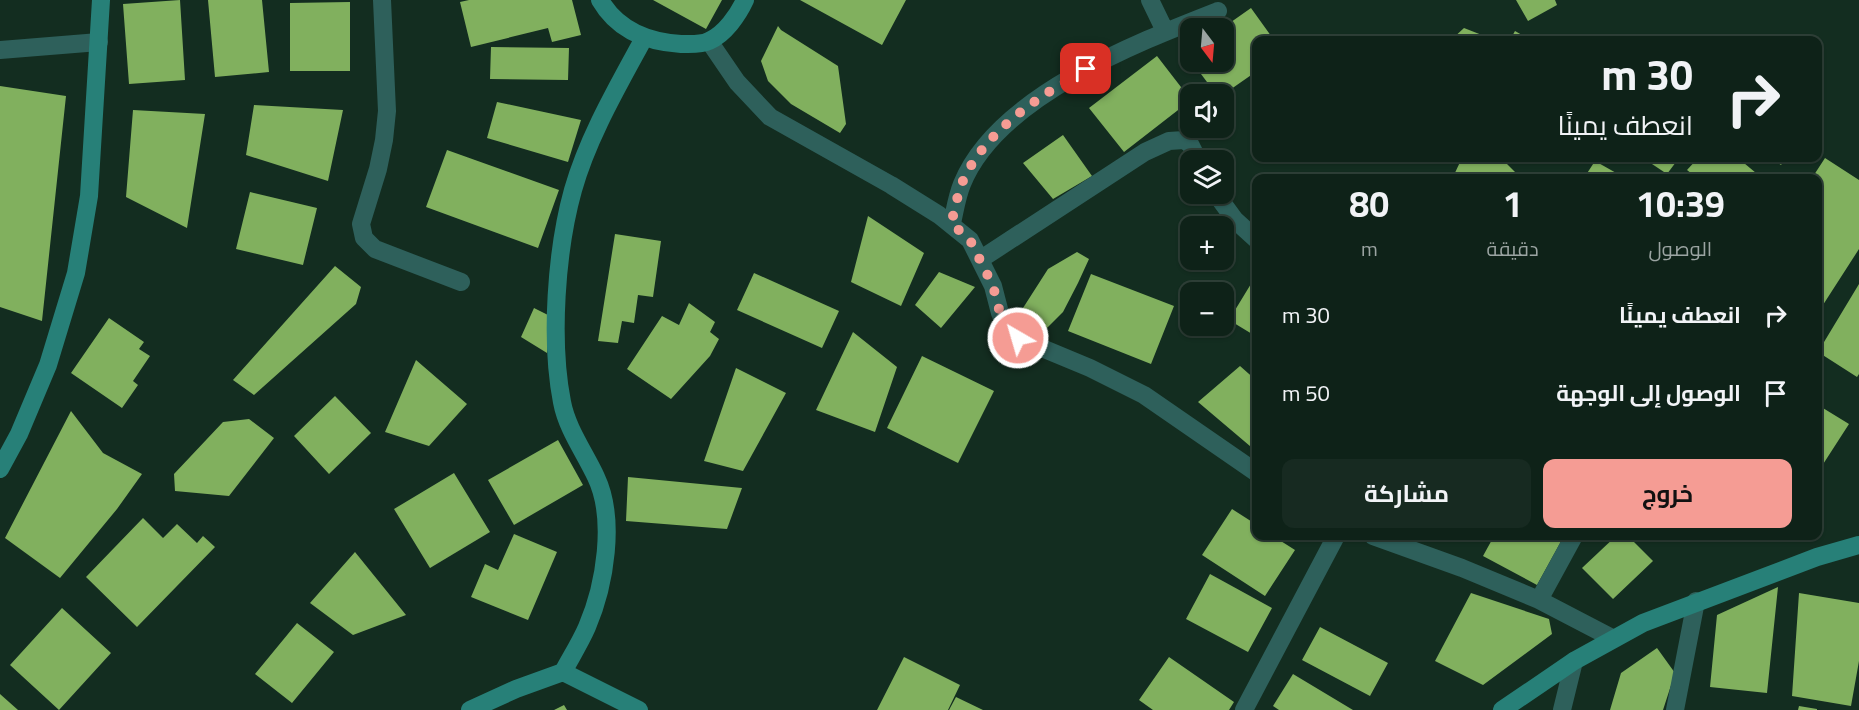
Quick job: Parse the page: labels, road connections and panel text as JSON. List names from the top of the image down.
{
  "north": "bottom",
  "page": {
    "map_buttons": ["+", "−"],
    "turn": ["30 m", "انعطف يمينًا"],
    "eta": [
      "10:39",
      "الوصول",
      "1",
      "دقيقة",
      "80",
      "m"
    ],
    "list": [
      {
        "name": "انعطف يمينًا",
        "value": "30 m"
      },
      {
        "name": "الوصول إلى الوجهة",
        "value": "50 m"
      }
    ],
    "buttons": ["خروج", "مشاركة"]
  }
}
